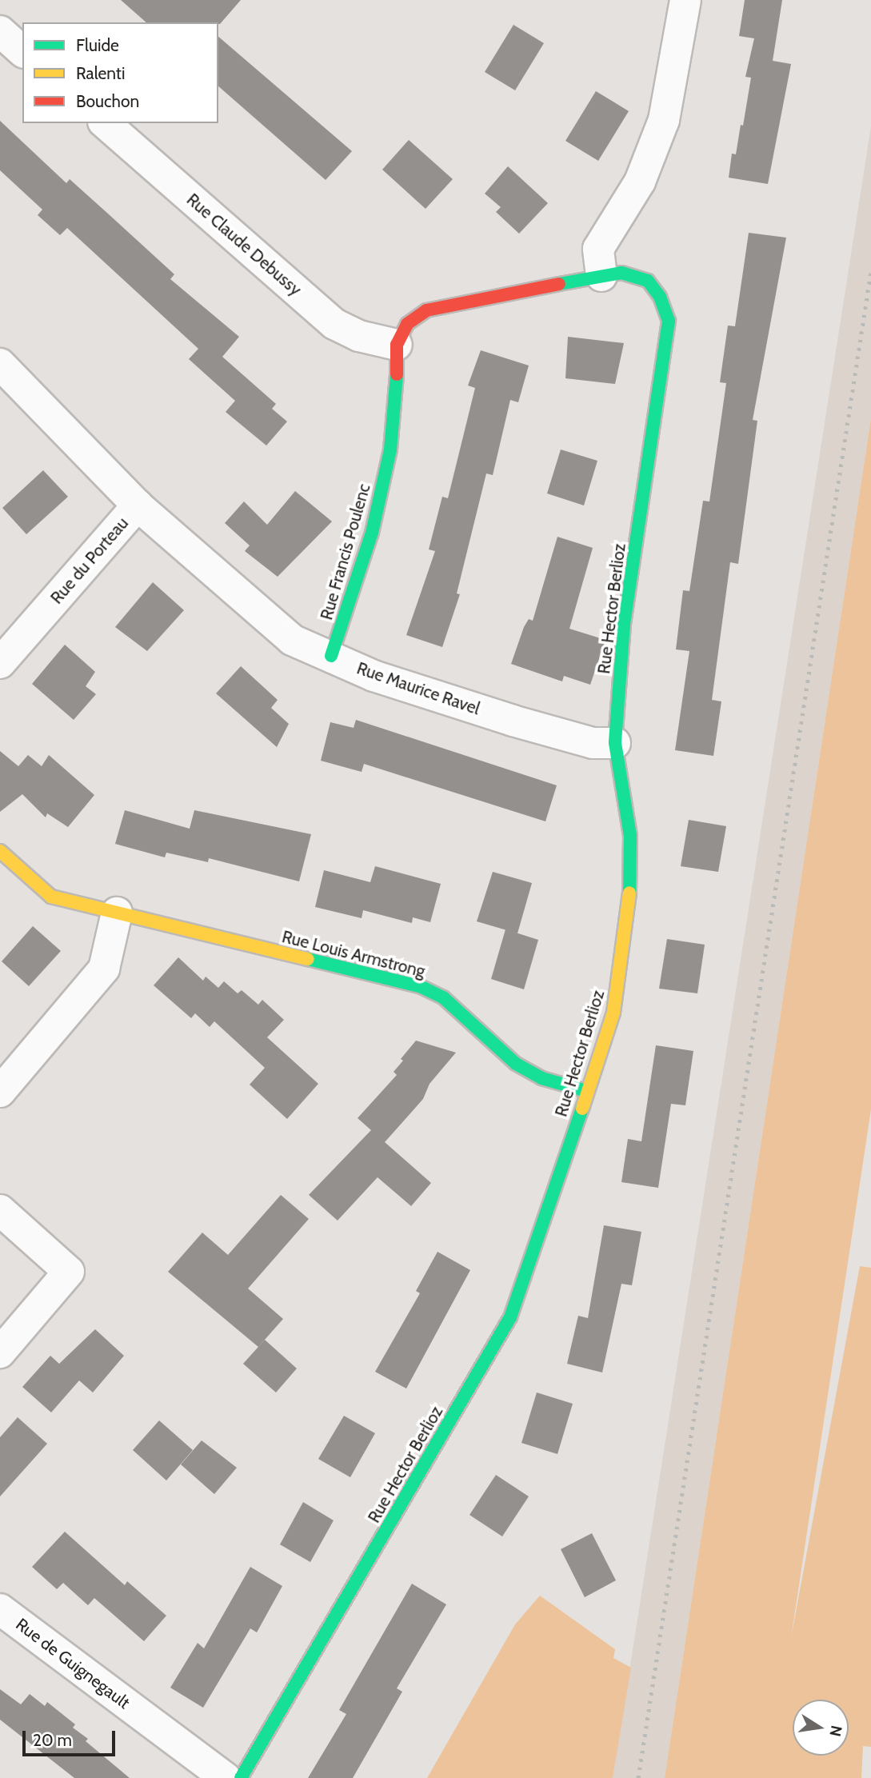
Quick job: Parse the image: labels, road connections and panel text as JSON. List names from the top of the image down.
{
  "streets": {
    "street": [
      "Rue Claude Debussy",
      "Rue Francis Poulenc",
      "Rue du Porteau",
      "Rue Hector Berlioz",
      "Rue Maurice Ravel",
      "Rue Louis Armstrong",
      "Rue de Guignegault"
    ]
  },
  "crossings": [
    ["Rue Claude Debussy", "Rue Francis Poulenc"],
    ["Rue Claude Debussy", "Rue Hector Berlioz"],
    ["Rue Francis Poulenc", "Rue Hector Berlioz"],
    ["Rue Francis Poulenc", "Rue Maurice Ravel"],
    ["Rue du Porteau", "Rue Maurice Ravel"],
    ["Rue Hector Berlioz", "Rue Maurice Ravel"],
    ["Rue Hector Berlioz", "Rue Louis Armstrong"]
  ],
  "legend": ["Fluide", "Ralenti", "Bouchon"],
  "scale_bar": "20 m",
  "north": "right"
}
